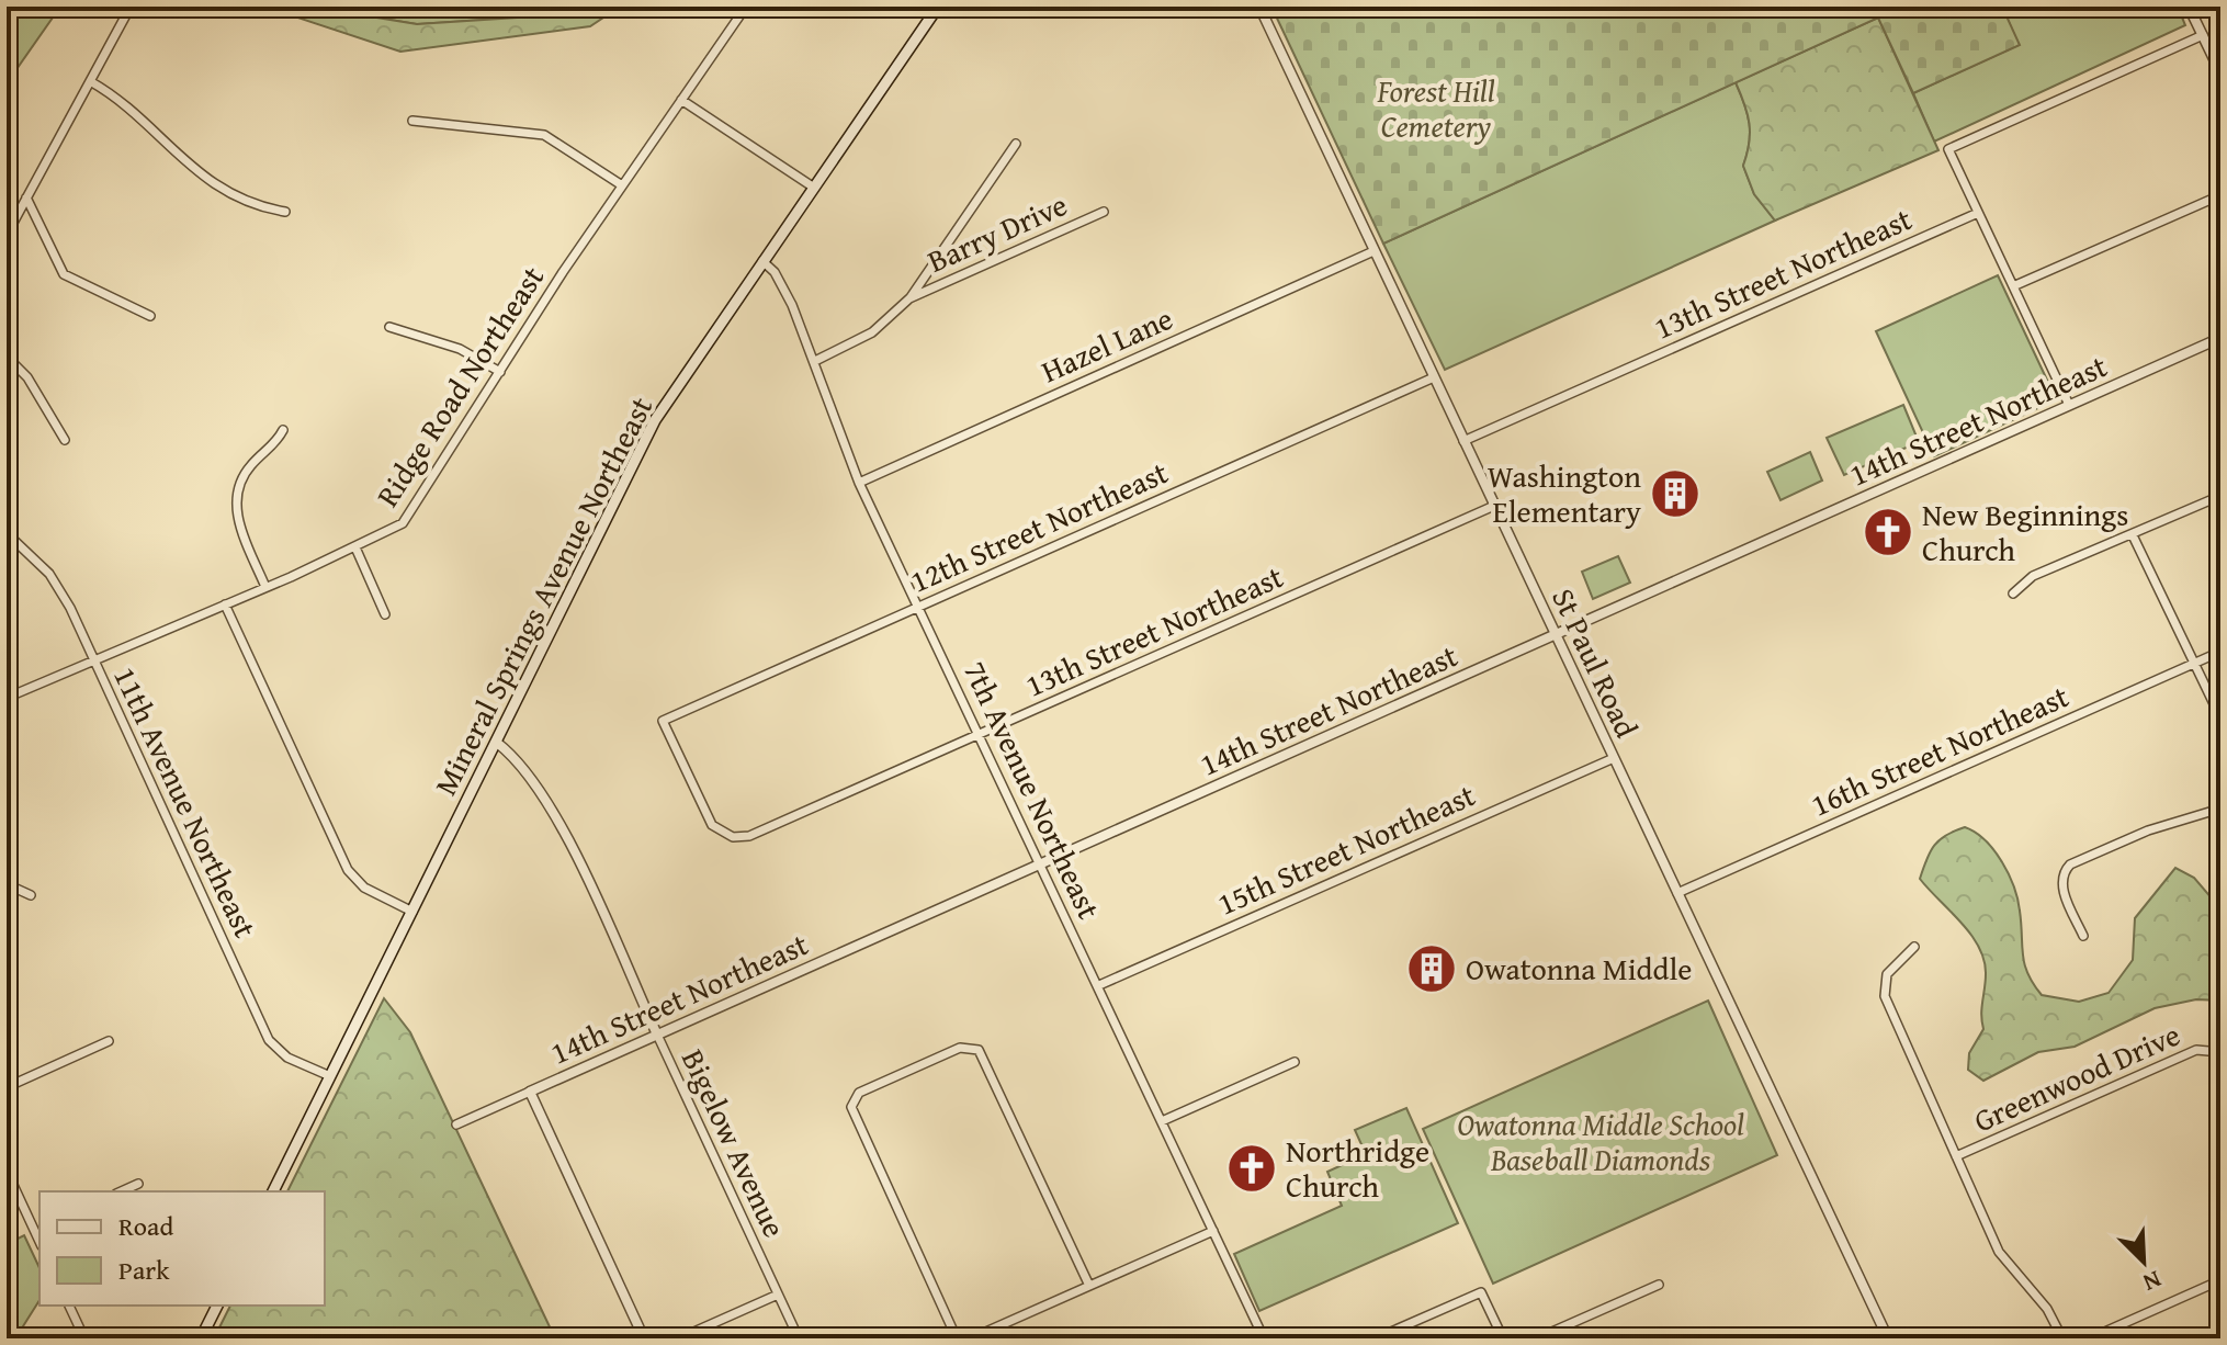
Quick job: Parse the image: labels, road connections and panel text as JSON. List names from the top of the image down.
{
  "streets": {
    "main road": ["Mineral Springs Avenue Northeast"],
    "street": [
      "Barry Drive",
      "13th Street Northeast",
      "Hazel Lane",
      "Ridge Road Northeast",
      "14th Street Northeast",
      "12th Street Northeast",
      "St Paul Road",
      "16th Street Northeast",
      "7th Avenue Northeast",
      "11th Avenue Northeast",
      "15th Street Northeast",
      "Greenwood Drive",
      "Bigelow Avenue"
    ]
  },
  "crossings": [
    ["Barry Drive", "7th Avenue Northeast"],
    ["13th Street Northeast", "12th Street Northeast"],
    ["13th Street Northeast", "St Paul Road"],
    ["13th Street Northeast", "7th Avenue Northeast"],
    ["Hazel Lane", "St Paul Road"],
    ["Hazel Lane", "7th Avenue Northeast"],
    ["Ridge Road Northeast", "11th Avenue Northeast"],
    ["14th Street Northeast", "St Paul Road"],
    ["14th Street Northeast", "7th Avenue Northeast"],
    ["14th Street Northeast", "Bigelow Avenue"],
    ["12th Street Northeast", "St Paul Road"],
    ["12th Street Northeast", "7th Avenue Northeast"],
    ["Mineral Springs Avenue Northeast", "7th Avenue Northeast"],
    ["Mineral Springs Avenue Northeast", "11th Avenue Northeast"],
    ["Mineral Springs Avenue Northeast", "Bigelow Avenue"],
    ["St Paul Road", "16th Street Northeast"],
    ["St Paul Road", "15th Street Northeast"],
    ["7th Avenue Northeast", "15th Street Northeast"]
  ],
  "parks": ["Forest Hill Cemetery", "Owatonna Middle School Baseball Diamonds"],
  "places": {
    "building": ["Washington Elementary", "Owatonna Middle"],
    "church": ["New Beginnings Church", "Northridge Church"]
  },
  "legend": ["Road", "Park"],
  "north": "bottom right"
}
